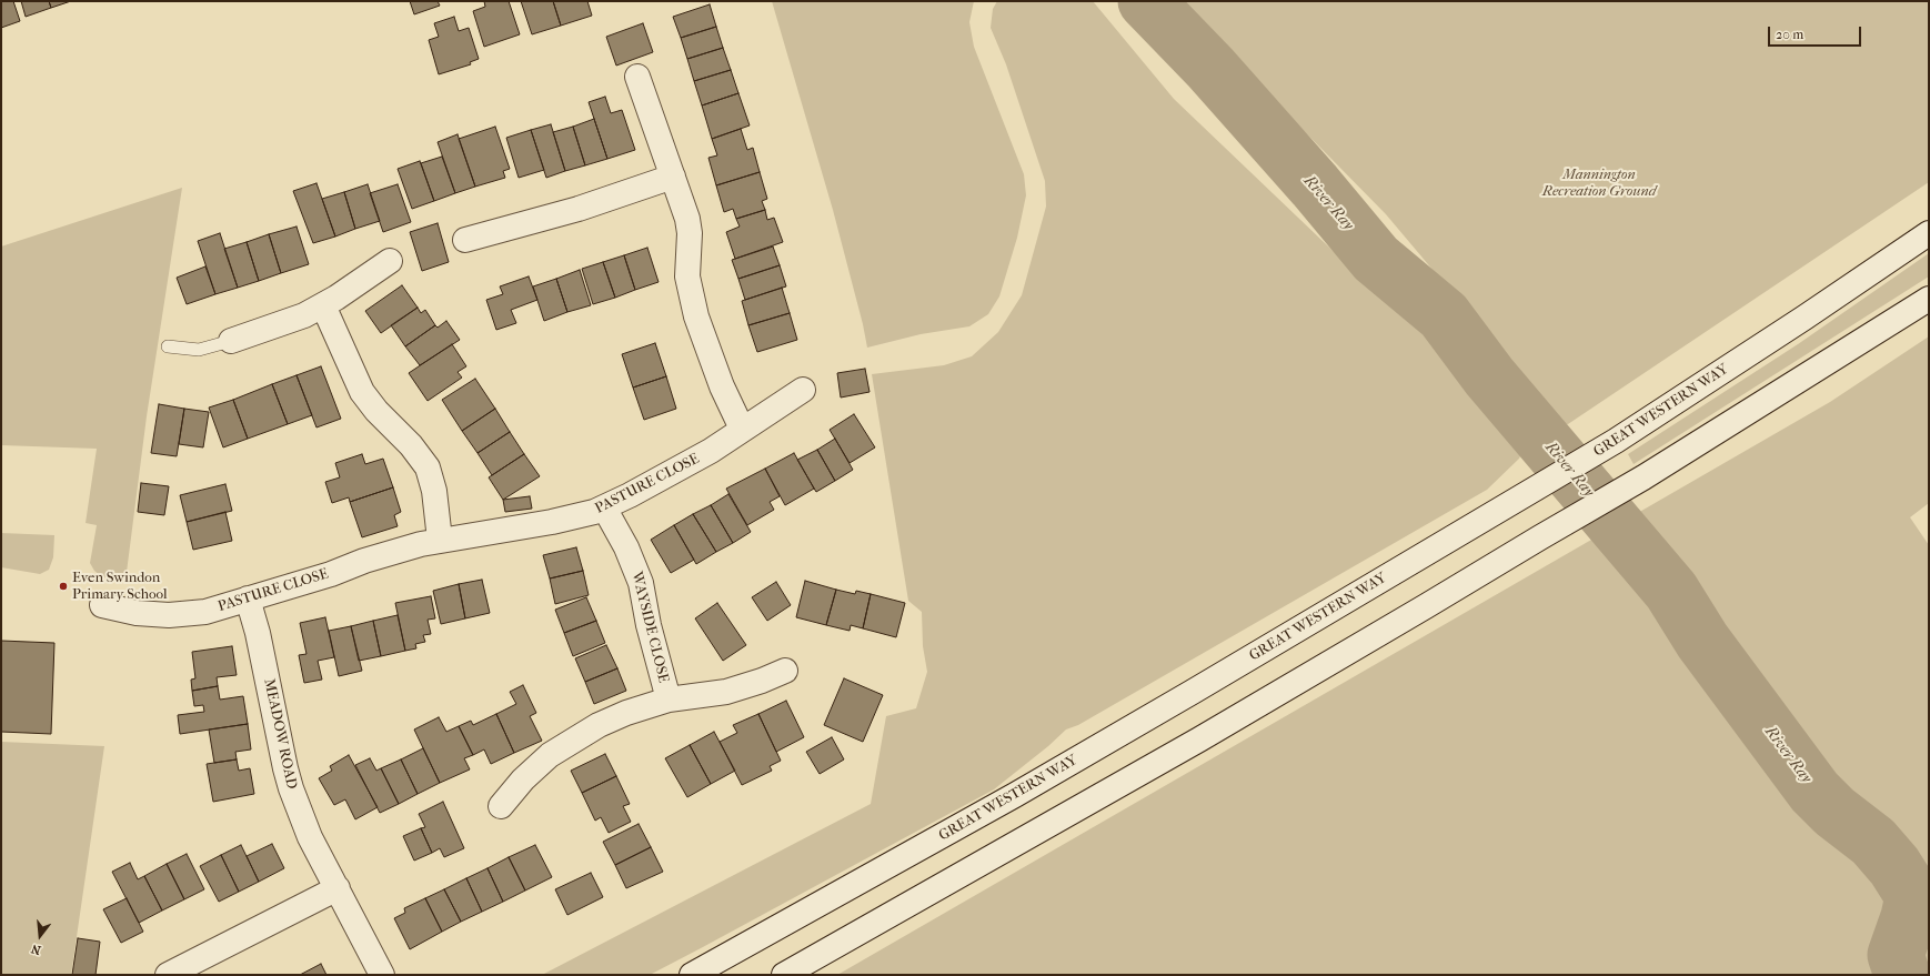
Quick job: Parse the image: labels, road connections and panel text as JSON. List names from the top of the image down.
{
  "streets": {
    "street": [
      "GREAT WESTERN WAY",
      "PASTURE CLOSE",
      "WAYSIDE CLOSE",
      "MEADOW ROAD"
    ]
  },
  "crossings": [
    ["PASTURE CLOSE", "WAYSIDE CLOSE"],
    ["PASTURE CLOSE", "MEADOW ROAD"]
  ],
  "water": ["River Ray"],
  "parks": ["Mannington Recreation Ground"],
  "places": ["Even Swindon Primary School"],
  "scale_bar": "20 m",
  "north": "bottom"
}
